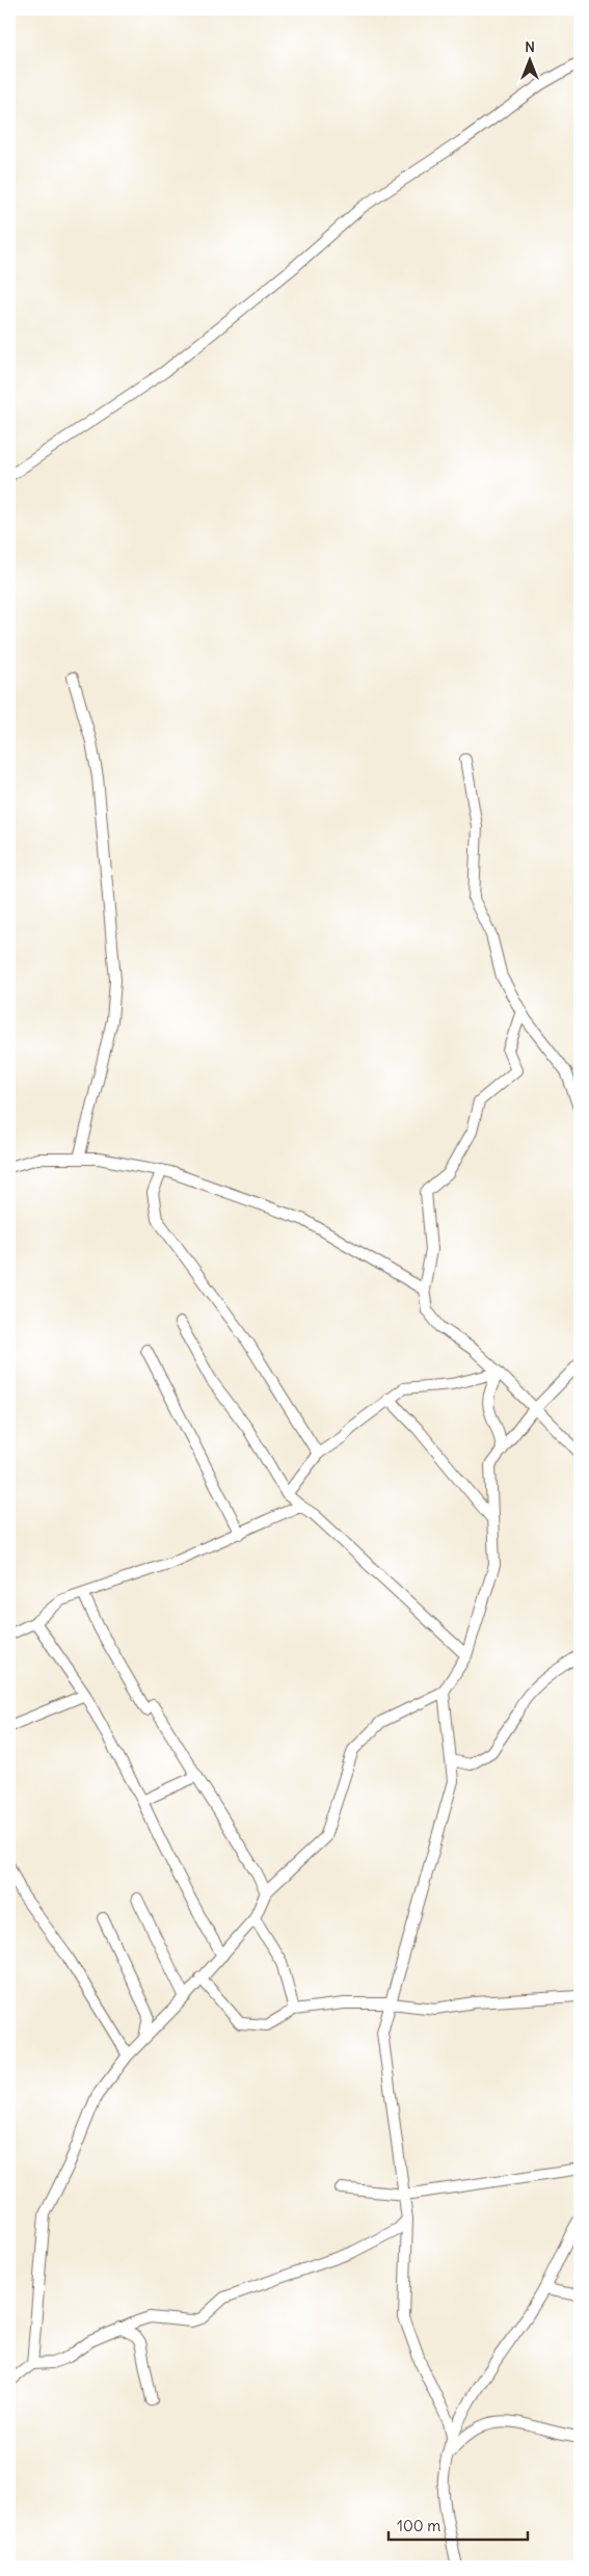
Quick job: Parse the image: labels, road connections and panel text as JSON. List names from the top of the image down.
{
  "scale_bar": "100 m",
  "north": "top"
}
